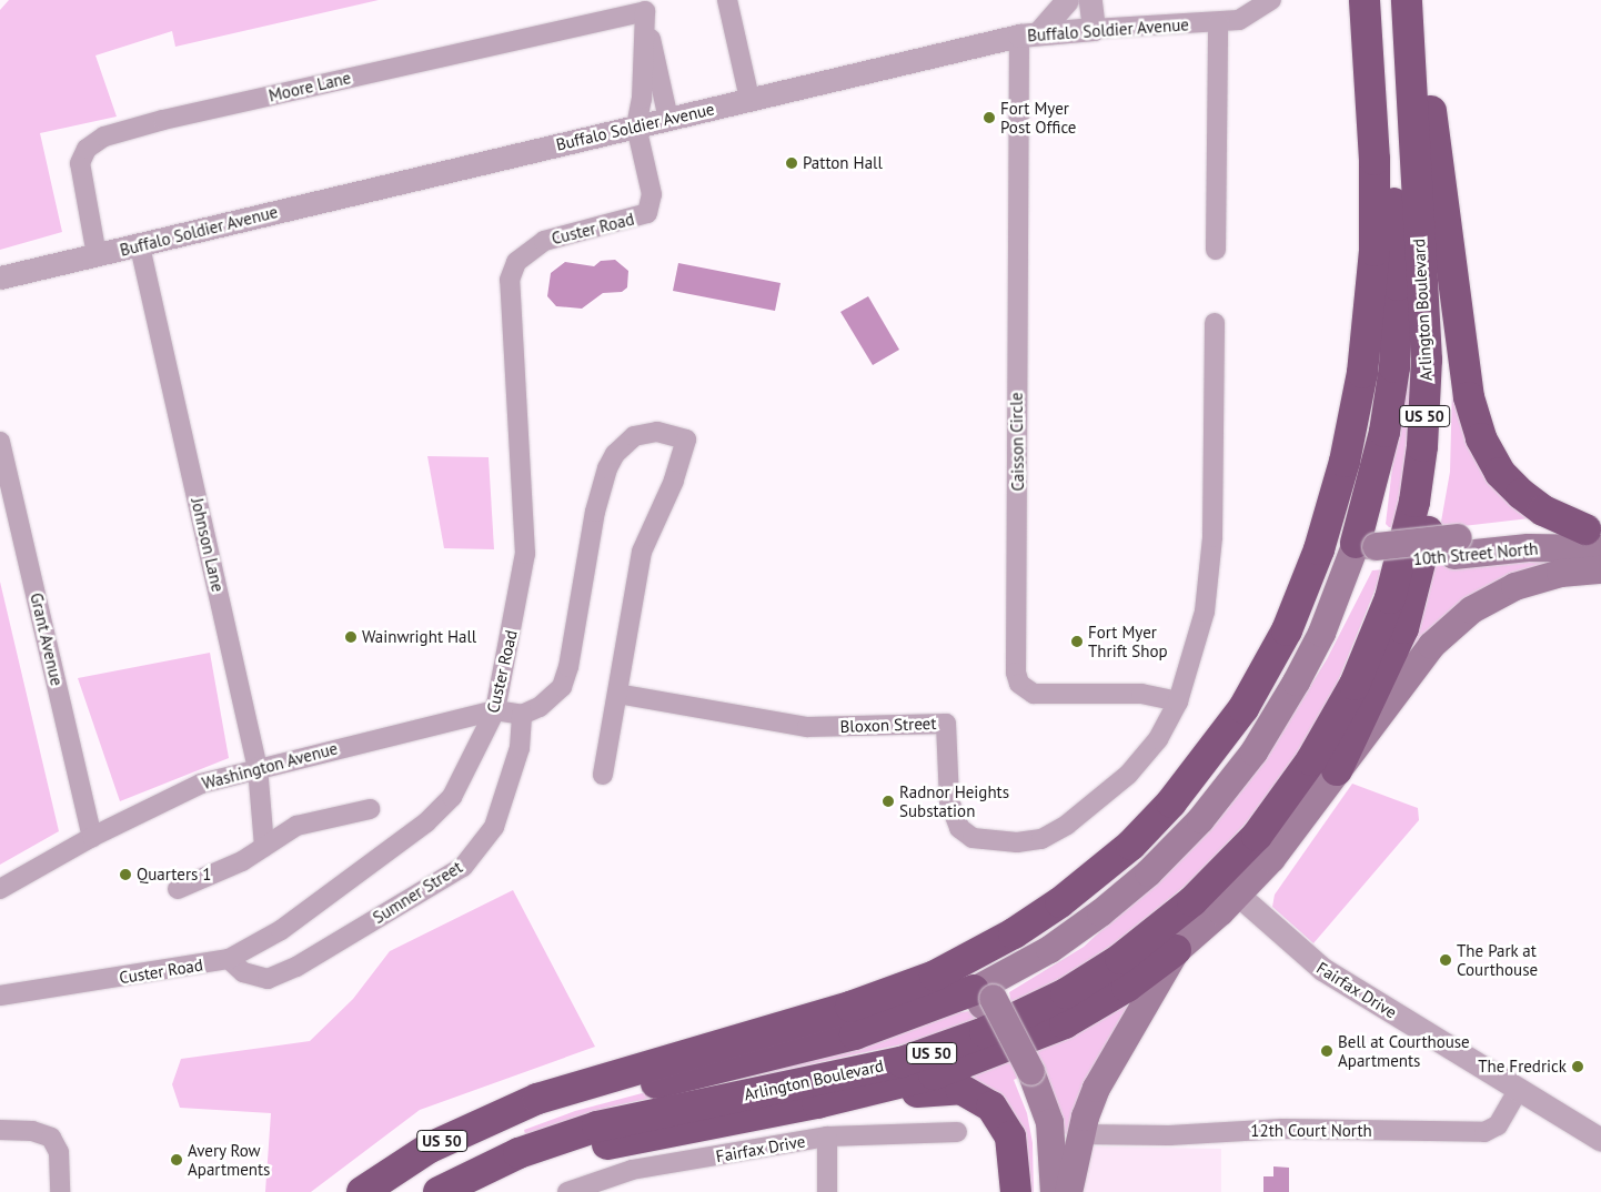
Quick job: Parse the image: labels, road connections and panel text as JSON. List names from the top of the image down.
{
  "streets": {
    "highway": ["Arlington Boulevard", "US 50"],
    "main road": ["10th Street North"],
    "street": [
      "Buffalo Soldier Avenue",
      "Moore Lane",
      "Custer Road",
      "Caisson Circle",
      "Johnson Lane",
      "Grant Avenue",
      "Bloxon Street",
      "Washington Avenue",
      "Sumner Street",
      "Fairfax Drive",
      "12th Court North"
    ]
  },
  "crossings": [
    ["Buffalo Soldier Avenue", "Moore Lane"],
    ["Buffalo Soldier Avenue", "Custer Road"],
    ["Buffalo Soldier Avenue", "Caisson Circle"],
    ["Buffalo Soldier Avenue", "Johnson Lane"],
    ["Custer Road", "Washington Avenue"],
    ["Custer Road", "Sumner Street"],
    ["Caisson Circle", "Bloxon Street"],
    ["Johnson Lane", "Washington Avenue"],
    ["Grant Avenue", "Washington Avenue"],
    ["Fairfax Drive", "12th Court North"]
  ],
  "places": [
    "Fort Myer Post Office",
    "Patton Hall",
    "Wainwright Hall",
    "Fort Myer Thrift Shop",
    "Radnor Heights Substation",
    "Quarters 1",
    "The Park at Courthouse",
    "Bell at Courthouse Apartments",
    "The Fredrick",
    "Avery Row Apartments"
  ]
}
